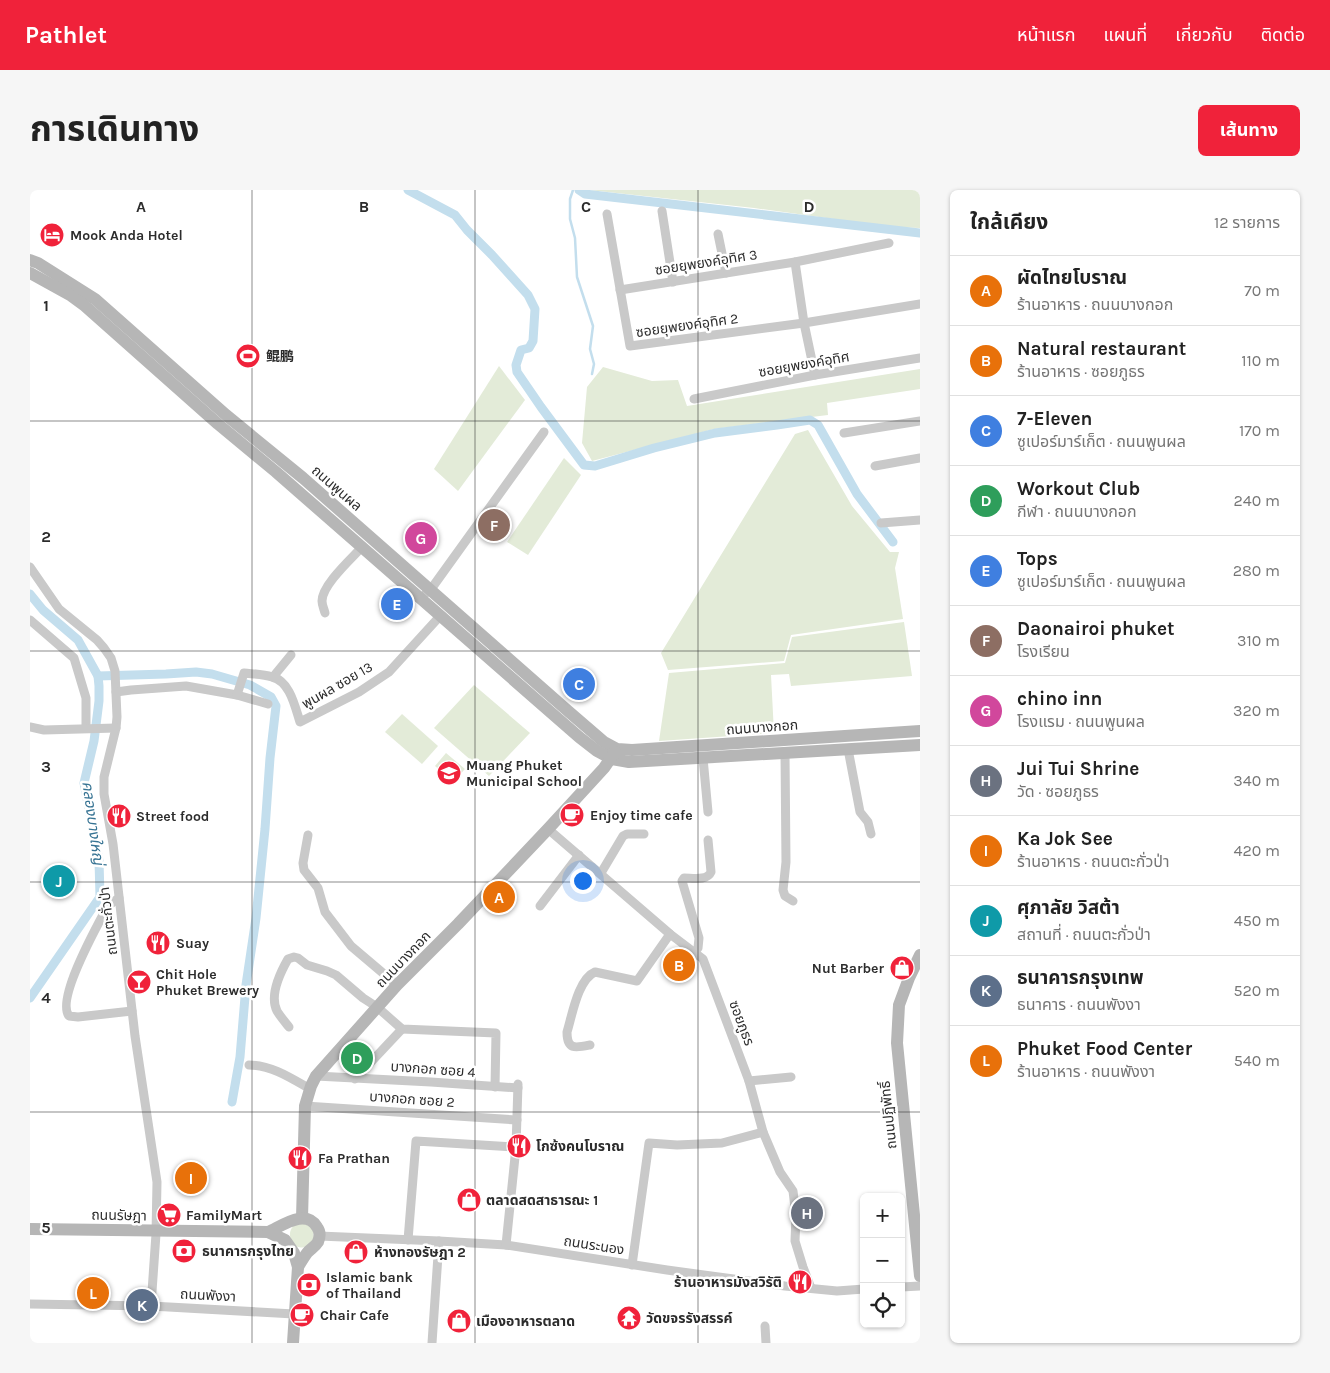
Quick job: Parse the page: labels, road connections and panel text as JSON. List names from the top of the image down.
{
  "streets": {
    "main road": [
      "ถนนพูนผล",
      "ถนนบางกอก",
      "ถนนปฏิพัทธิ์",
      "ถนนรัษฎา"
    ],
    "street": [
      "ซอยยุพยงค์อุทิศ 3",
      "ซอยยุพยงค์อุทิศ 2",
      "ซอยยุพยงค์อุทิศ",
      "พูนผล ซอย 13",
      "ถนนตะกั่วป่า",
      "ซอยภูธร",
      "บางกอก ซอย 4",
      "บางกอก ซอย 2",
      "ถนนระนอง",
      "ถนนพังงา"
    ]
  },
  "crossings": [
    ["ซอยยุพยงค์อุทิศ 3", "ซอยยุพยงค์อุทิศ 2"],
    ["ถนนพูนผล", "พูนผล ซอย 13"],
    ["ถนนพูนผล", "ถนนบางกอก"],
    ["ถนนบางกอก", "ซอยภูธร"],
    ["ถนนบางกอก", "บางกอก ซอย 4"],
    ["ถนนบางกอก", "บางกอก ซอย 2"],
    ["ถนนตะกั่วป่า", "ถนนรัษฎา"],
    ["ถนนตะกั่วป่า", "ถนนพังงา"],
    ["ซอยภูธร", "ถนนระนอง"],
    ["บางกอก ซอย 4", "บางกอก ซอย 2"]
  ],
  "water": ["คลองบางใหญ่"],
  "places": {
    "hotel": ["Mook Anda Hotel"],
    "sports": ["鲲鹏"],
    "school or university": ["Muang Phuket Municipal School"],
    "cafe": ["Enjoy time cafe", "Chair Cafe"],
    "restaurant": [
      "Street food",
      "Suay",
      "โกซ้งคนโบราณ",
      "Fa Prathan",
      "ร้านอาหารมังสวิรัติ"
    ],
    "shop": [
      "Nut Barber",
      "ตลาดสดสาธารณะ 1",
      "ห้างทองรัษฎา 2",
      "เมืองอาหารตลาด"
    ],
    "bar": ["Chit Hole Phuket Brewery"],
    "supermarket": ["FamilyMart"],
    "bank": ["ธนาคารกรุงไทย", "Islamic bank of Thailand"],
    "temple": ["วัดขจรรังสรรค์"]
  },
  "page": {
    "header": "Pathlet",
    "nav": [
      "หน้าแรก",
      "แผนที่",
      "เกี่ยวกับ",
      "ติดต่อ"
    ],
    "title": "การเดินทาง",
    "buttons": "เส้นทาง",
    "heading": ["ใกล้เคียง", "12 รายการ"],
    "list": [
      {
        "mark": "A",
        "name": "ผัดไทยโบราณ",
        "note": "ร้านอาหาร · ถนนบางกอก",
        "value": "70 m"
      },
      {
        "mark": "B",
        "name": "Natural restaurant",
        "note": "ร้านอาหาร · ซอยภูธร",
        "value": "110 m"
      },
      {
        "mark": "C",
        "name": "7-Eleven",
        "note": "ซูเปอร์มาร์เก็ต · ถนนพูนผล",
        "value": "170 m"
      },
      {
        "mark": "D",
        "name": "Workout Club",
        "note": "กีฬา · ถนนบางกอก",
        "value": "240 m"
      },
      {
        "mark": "E",
        "name": "Tops",
        "note": "ซูเปอร์มาร์เก็ต · ถนนพูนผล",
        "value": "280 m"
      },
      {
        "mark": "F",
        "name": "Daonairoi phuket",
        "note": "โรงเรียน",
        "value": "310 m"
      },
      {
        "mark": "G",
        "name": "chino inn",
        "note": "โรงแรม · ถนนพูนผล",
        "value": "320 m"
      },
      {
        "mark": "H",
        "name": "Jui Tui Shrine",
        "note": "วัด · ซอยภูธร",
        "value": "340 m"
      },
      {
        "mark": "I",
        "name": "Ka Jok See",
        "note": "ร้านอาหาร · ถนนตะกั่วป่า",
        "value": "420 m"
      },
      {
        "mark": "J",
        "name": "ศุภาลัย วิสต้า",
        "note": "สถานที่ · ถนนตะกั่วป่า",
        "value": "450 m"
      },
      {
        "mark": "K",
        "name": "ธนาคารกรุงเทพ",
        "note": "ธนาคาร · ถนนพังงา",
        "value": "520 m"
      },
      {
        "mark": "L",
        "name": "Phuket Food Center",
        "note": "ร้านอาหาร · ถนนพังงา",
        "value": "540 m"
      }
    ],
    "pins": [
      "F",
      "G",
      "E",
      "C",
      "J",
      "A",
      "B",
      "D",
      "I",
      "H",
      "L",
      "K"
    ],
    "map_buttons": ["+", "−"]
  },
  "grid": {
    "columns": [
      "A",
      "B",
      "C",
      "D"
    ],
    "rows": [
      "1",
      "2",
      "3",
      "4",
      "5"
    ]
  }
}
